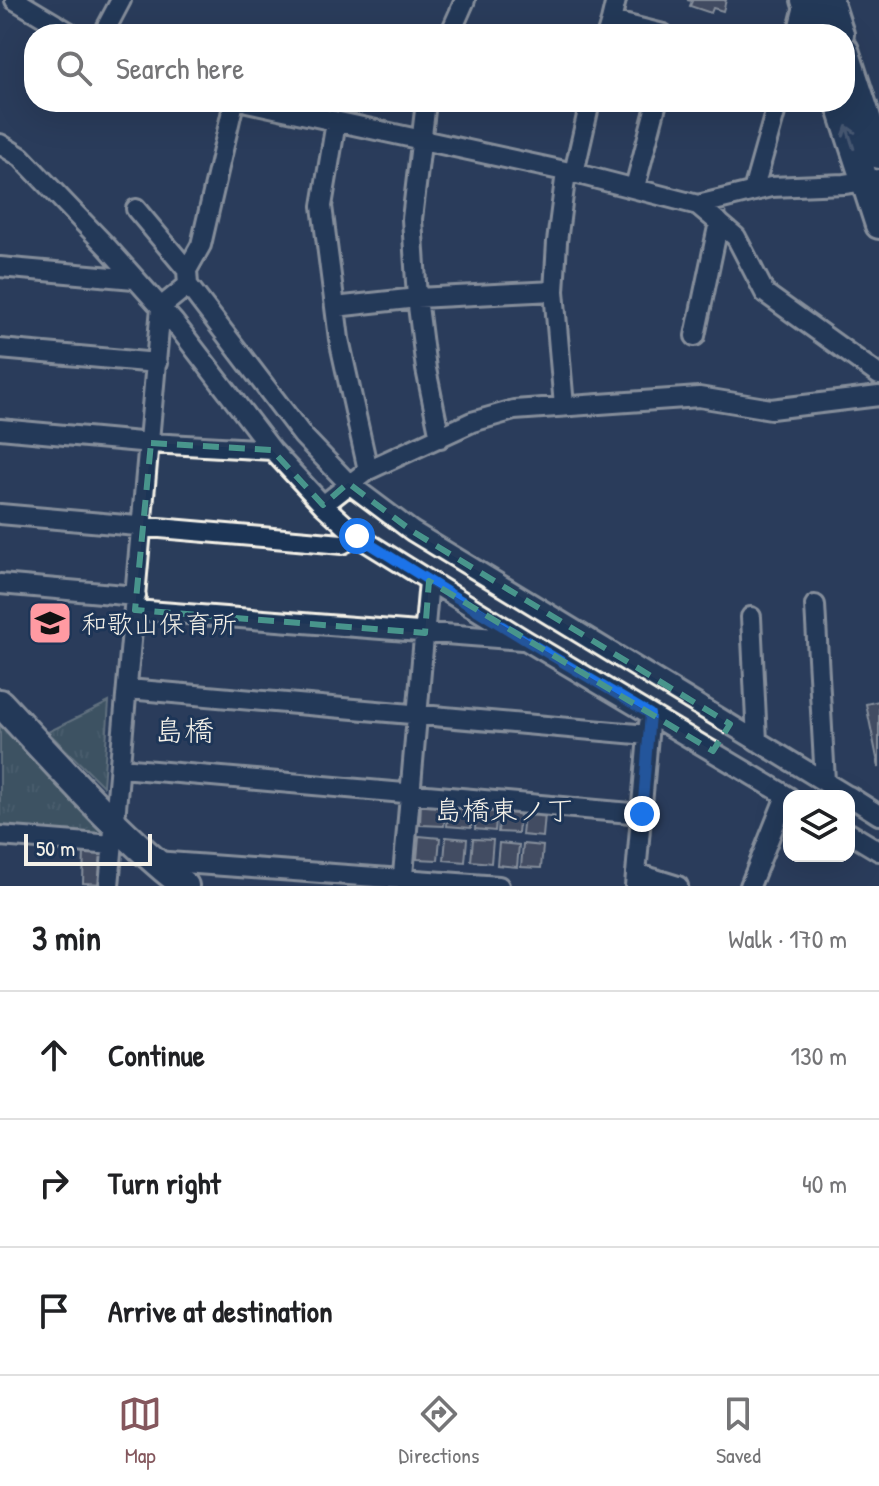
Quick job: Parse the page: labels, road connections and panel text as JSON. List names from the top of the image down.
{
  "districts": ["島橋", "島橋東ノ丁"],
  "places": {
    "school or university": ["和歌山保育所"]
  },
  "scale_bar": "50 m",
  "page": {
    "search": "Search here",
    "scale": "50 m",
    "heading": ["3 min", "Walk · 170 m"],
    "list": [
      ["Continue", "130 m"],
      ["Turn right", "40 m"],
      "Arrive at destination"
    ],
    "nav": ["Map", "Directions", "Saved"]
  }
}
